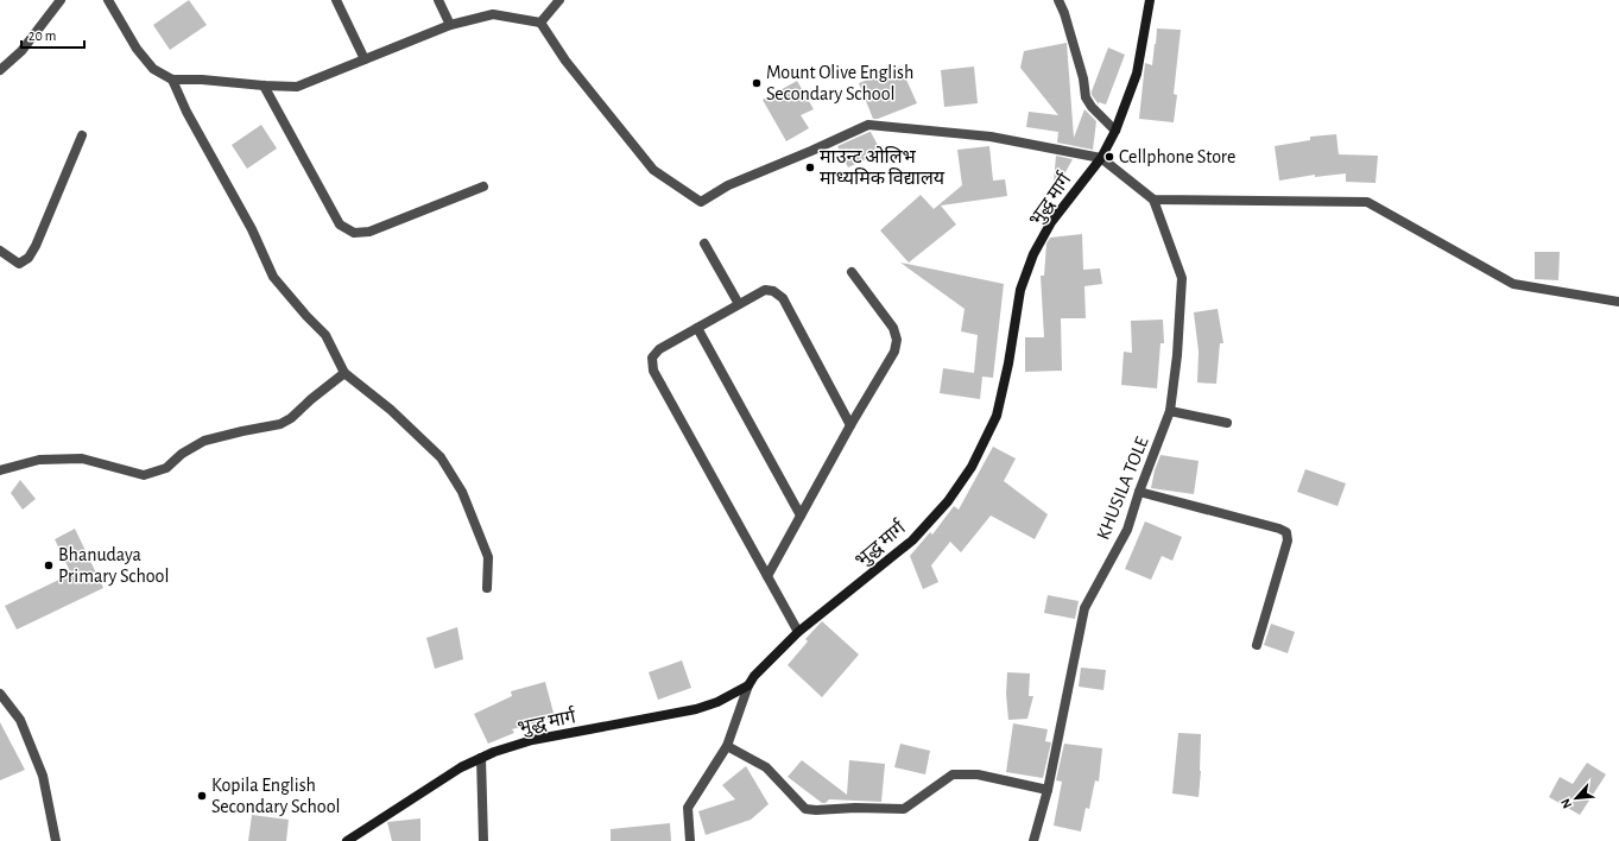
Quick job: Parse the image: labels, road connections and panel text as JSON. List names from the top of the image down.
{
  "streets": {
    "street": ["भुद्ध मार्ग", "KHUSILA TOLE"]
  },
  "places": [
    "Mount Olive English Secondary School",
    "Cellphone Store",
    "माउन्ट ओलिभ माध्यमिक विद्यालय",
    "Bhanudaya Primary School",
    "Kopila English Secondary School"
  ],
  "scale_bar": "20 m",
  "north": "bottom left"
}
